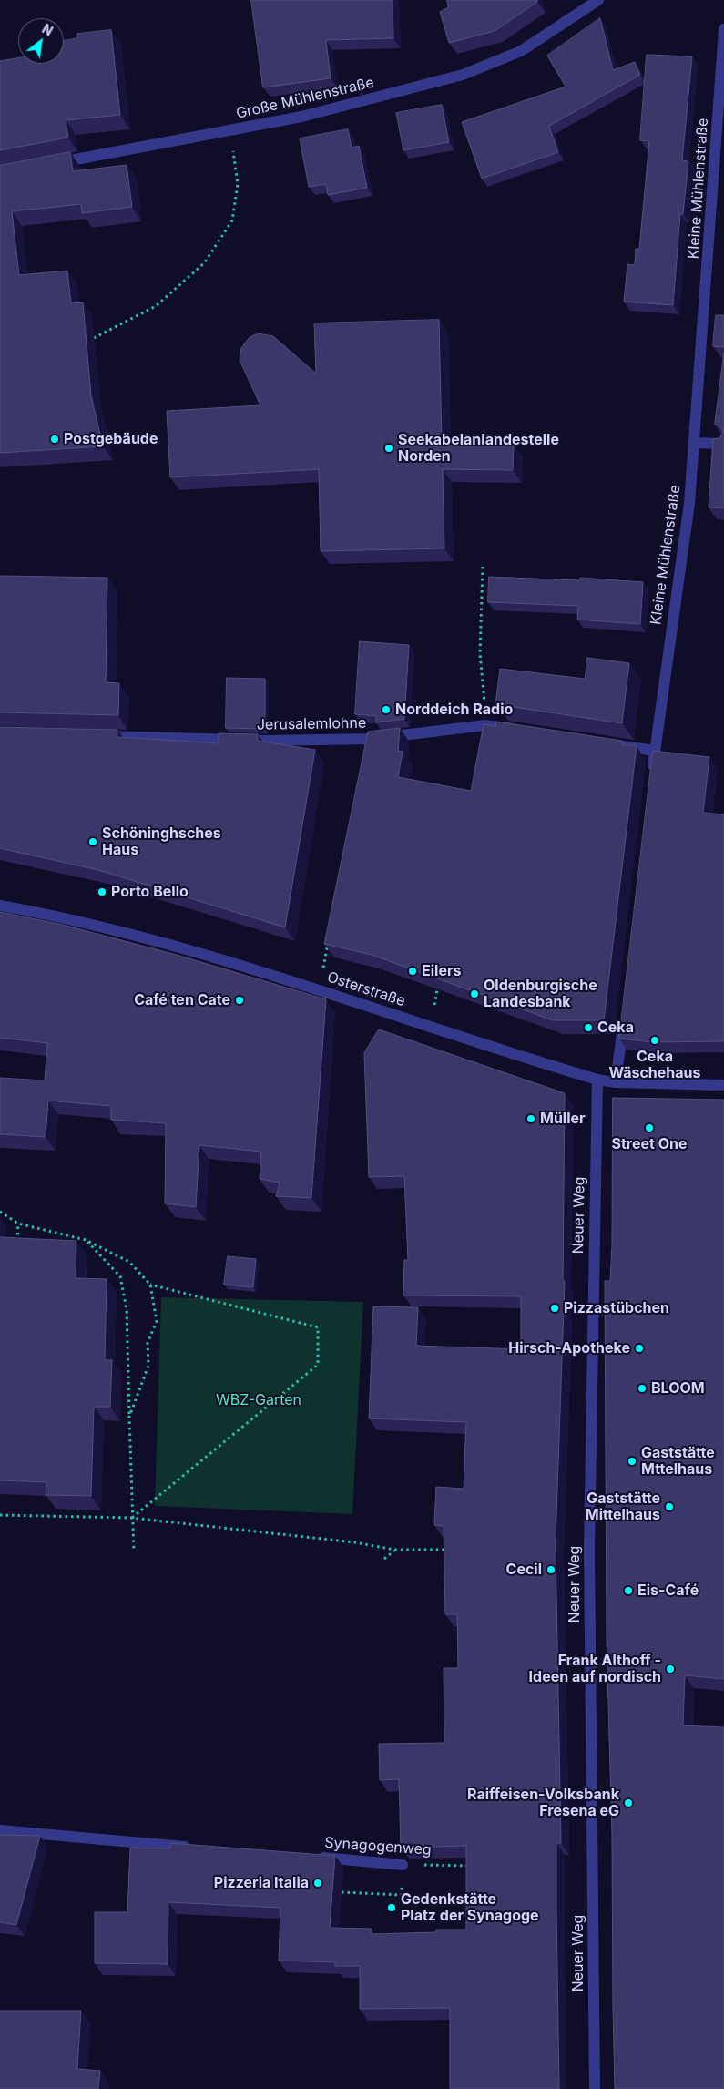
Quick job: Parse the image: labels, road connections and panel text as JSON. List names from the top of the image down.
{
  "streets": {
    "street": [
      "Große Mühlenstraße",
      "Kleine Mühlenstraße",
      "Jerusalemlohne",
      "Osterstraße",
      "Neuer Weg",
      "Synagogenweg"
    ]
  },
  "crossings": [
    ["Osterstraße", "Neuer Weg"]
  ],
  "parks": ["WBZ-Garten"],
  "places": [
    "Postgebäude",
    "Seekabelanlandestelle Norden",
    "Norddeich Radio",
    "Schöninghsches Haus",
    "Porto Bello",
    "Eilers",
    "Oldenburgische Landesbank",
    "Café ten Cate",
    "Ceka",
    "Ceka Wäschehaus",
    "Müller",
    "Street One",
    "Pizzastübchen",
    "Hirsch-Apotheke",
    "BLOOM",
    "Gaststätte Mttelhaus",
    "Gaststätte Mittelhaus",
    "Cecil",
    "Eis-Café",
    "Frank Althoff - Ideen auf nordisch",
    "Raiffeisen-Volksbank Fresena eG",
    "Pizzeria Italia",
    "Gedenkstätte Platz der Synagoge"
  ],
  "north": "top right"
}
